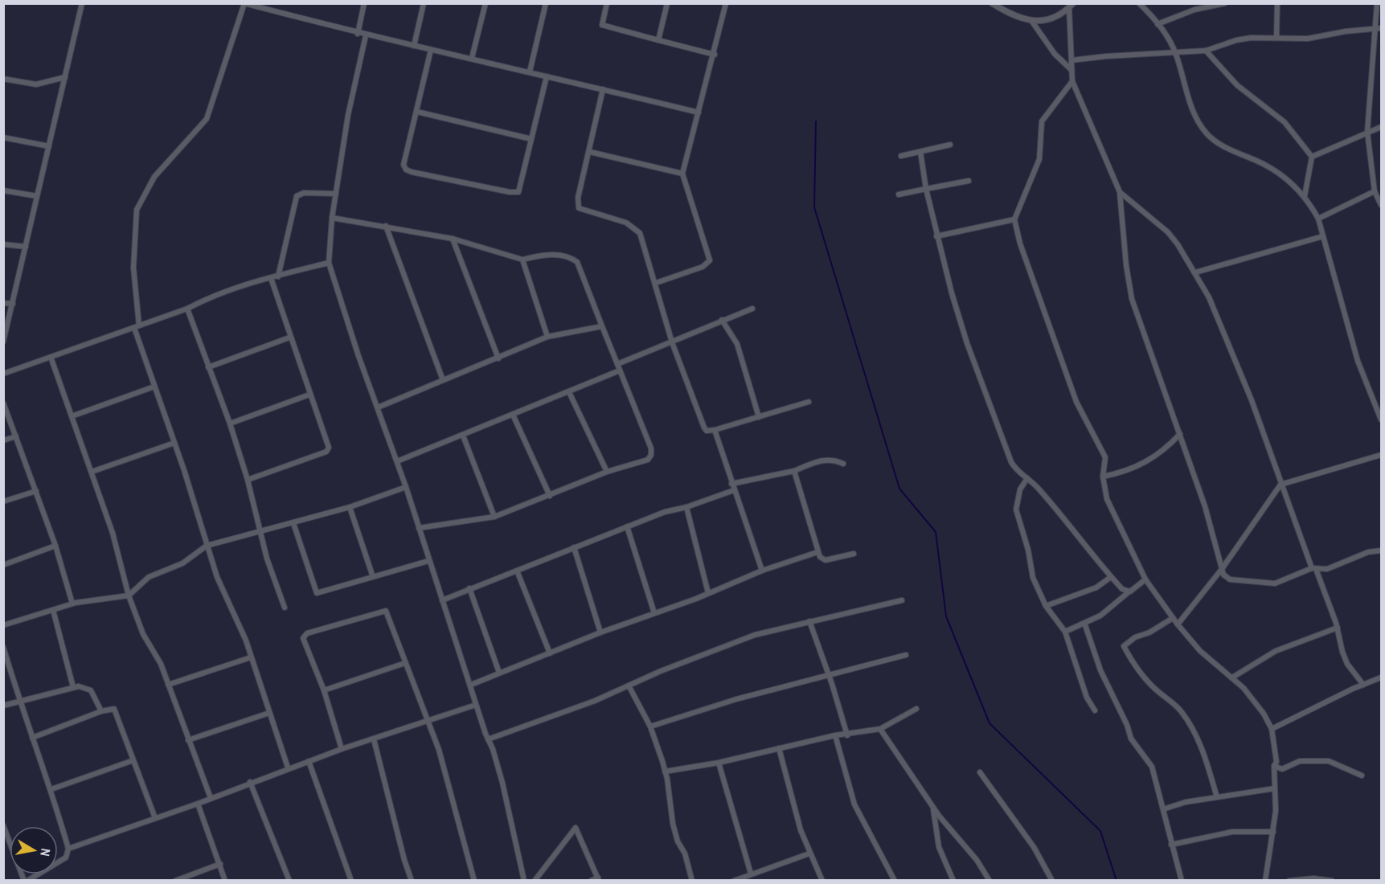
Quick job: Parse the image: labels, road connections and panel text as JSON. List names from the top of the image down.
{
  "north": "right"
}
